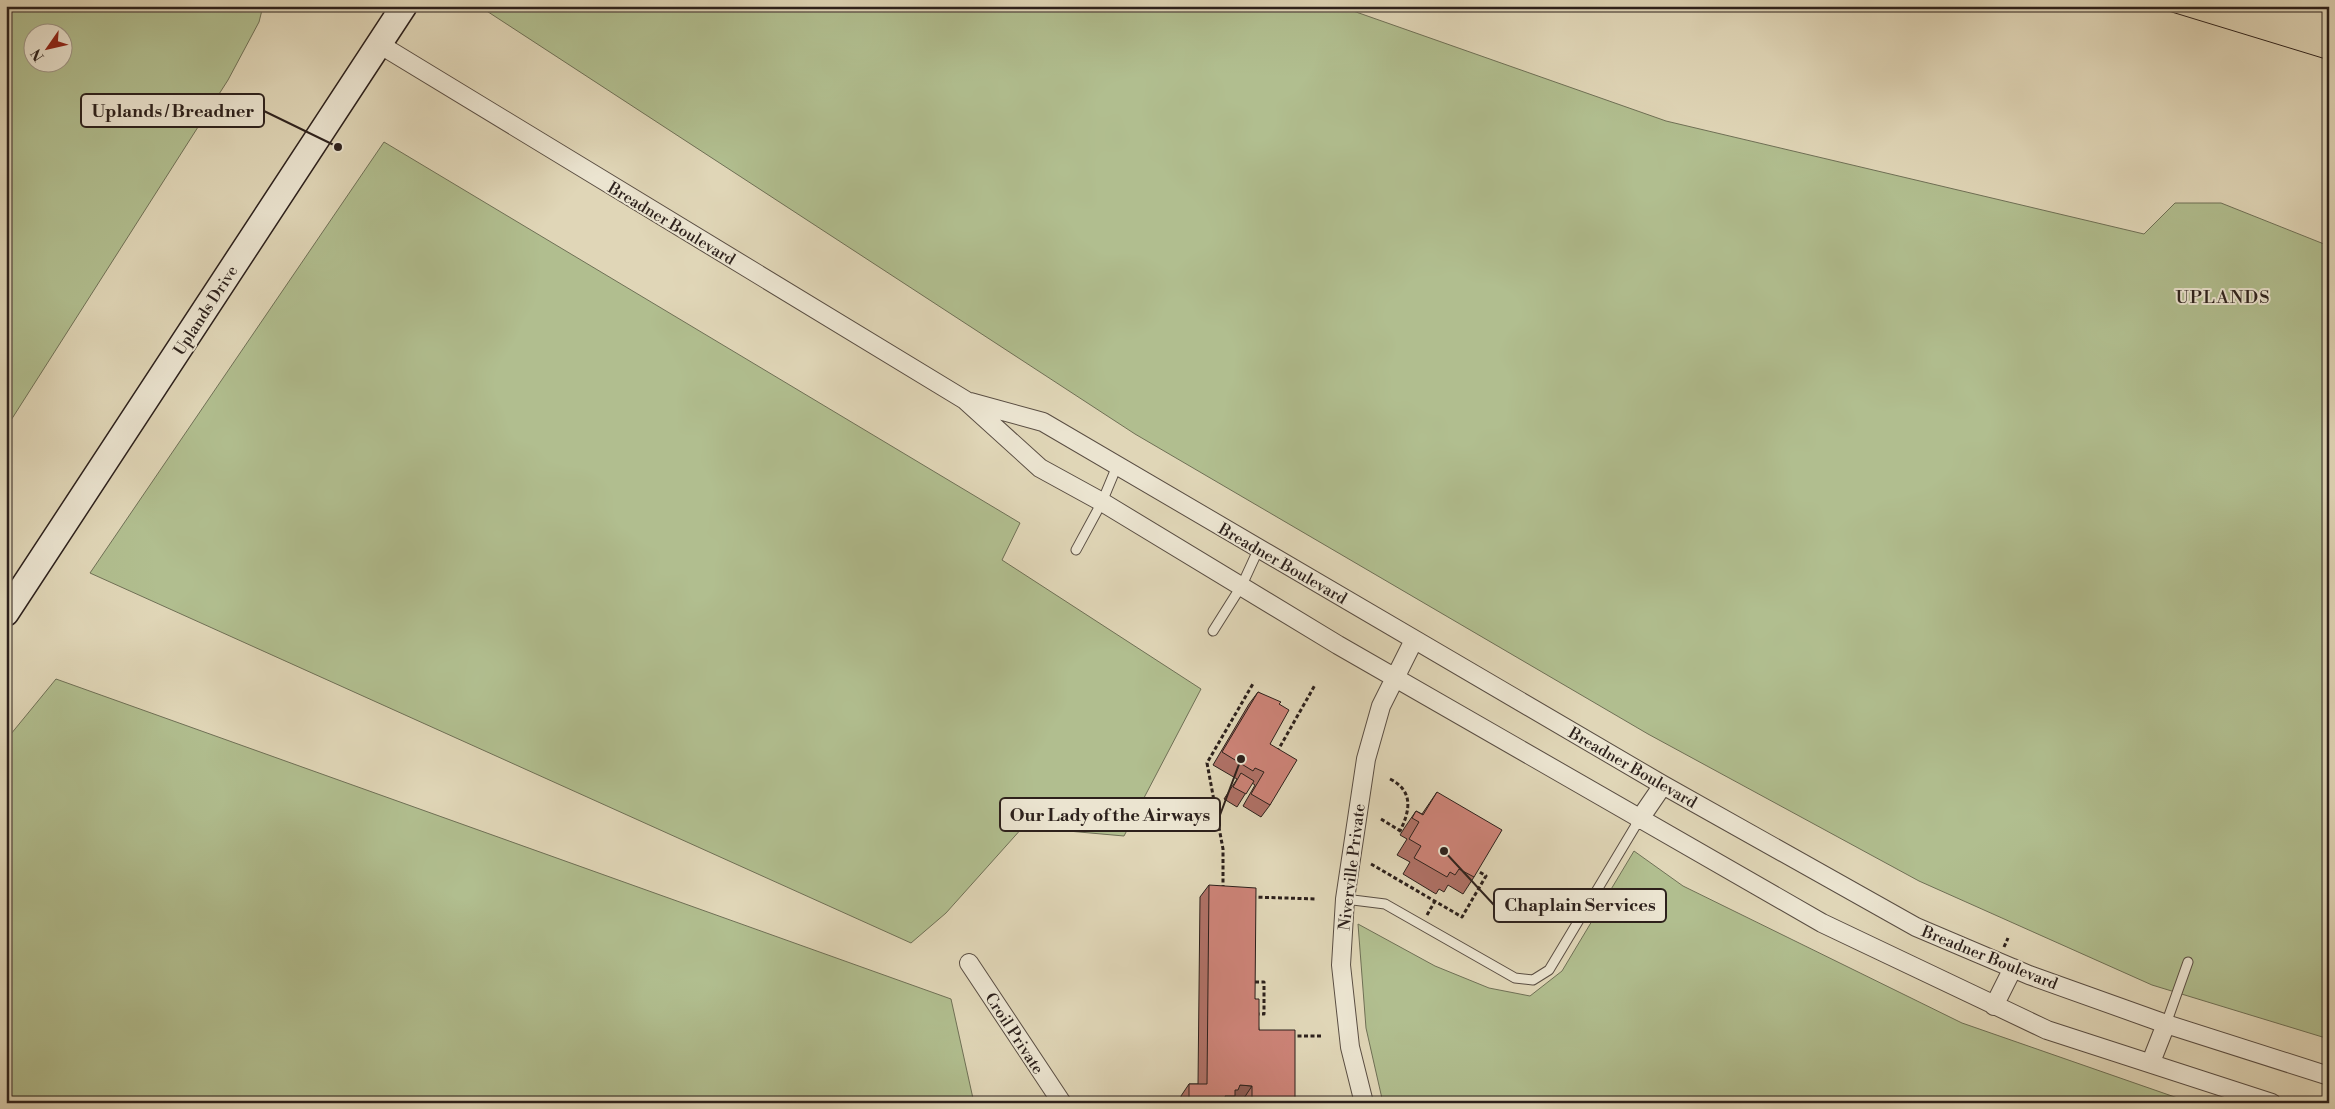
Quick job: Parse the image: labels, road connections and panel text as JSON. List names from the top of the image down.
{
  "streets": {
    "main road": ["Uplands Drive"],
    "street": ["Breadner Boulevard", "Niverville Private", "Croil Private"]
  },
  "crossings": [
    ["Breadner Boulevard", "Uplands Drive"],
    ["Breadner Boulevard", "Niverville Private"]
  ],
  "districts": ["UPLANDS"],
  "places": ["Uplands / Breadner", "Our Lady of the Airways", "Chaplain Services"],
  "north": "bottom left"
}
